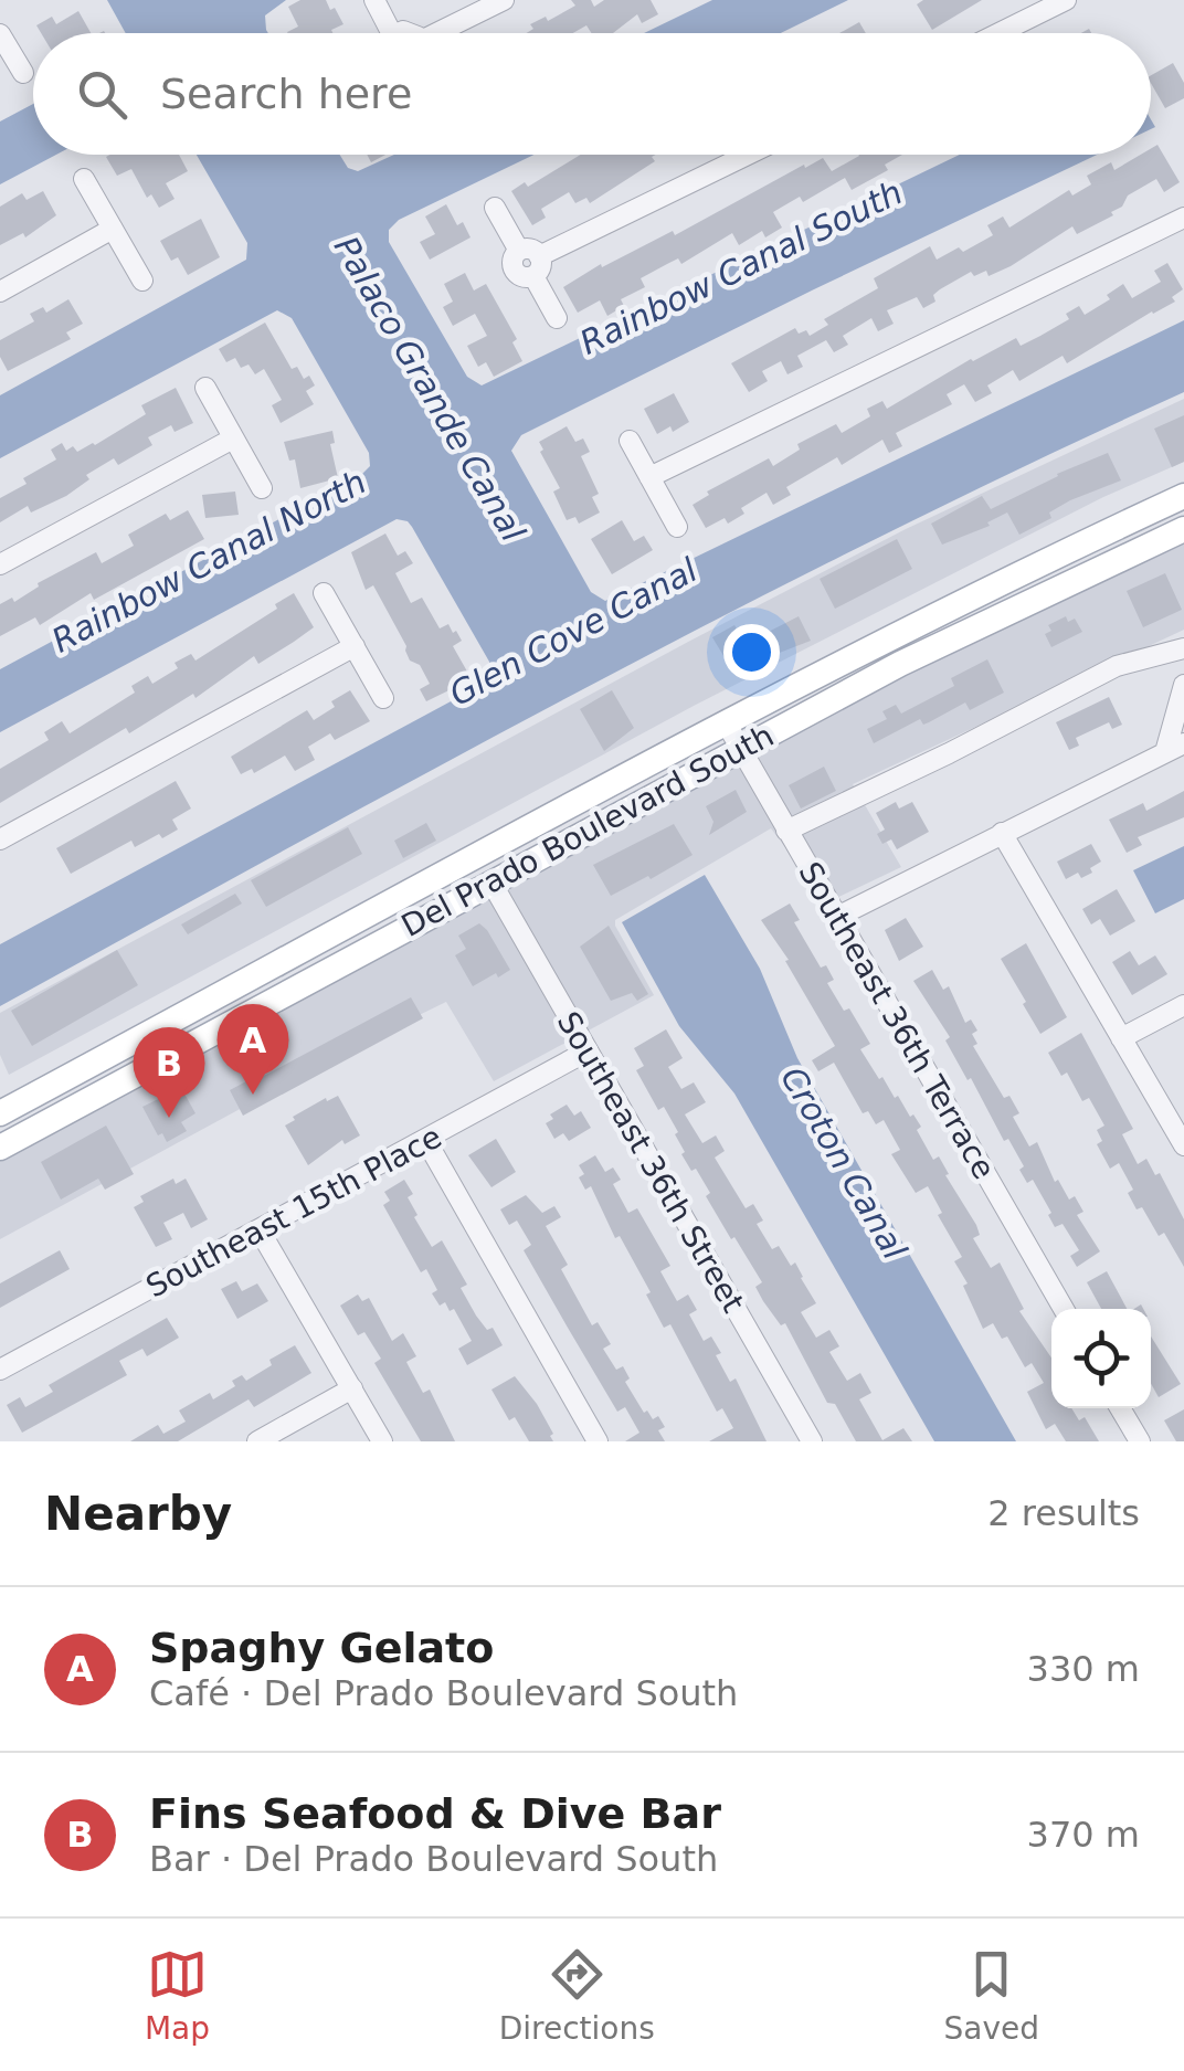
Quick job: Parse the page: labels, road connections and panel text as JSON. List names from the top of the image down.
{
  "streets": {
    "main road": ["Del Prado Boulevard South"],
    "street": ["Southeast 36th Terrace", "Southeast 36th Street", "Southeast 15th Place"]
  },
  "crossings": [
    ["Del Prado Boulevard South", "Southeast 36th Terrace"],
    ["Del Prado Boulevard South", "Southeast 36th Street"],
    ["Southeast 36th Street", "Southeast 15th Place"]
  ],
  "water": [
    "Rainbow Canal South",
    "Palaco Grande Canal",
    "Rainbow Canal North",
    "Glen Cove Canal",
    "Croton Canal"
  ],
  "page": {
    "search": "Search here",
    "pins": ["A", "B"],
    "heading": ["Nearby", "2 results"],
    "list": [
      {
        "mark": "A",
        "name": "Spaghy Gelato",
        "note": "Café · Del Prado Boulevard South",
        "value": "330 m"
      },
      {
        "mark": "B",
        "name": "Fins Seafood & Dive Bar",
        "note": "Bar · Del Prado Boulevard South",
        "value": "370 m"
      }
    ],
    "nav": ["Map", "Directions", "Saved"]
  }
}
